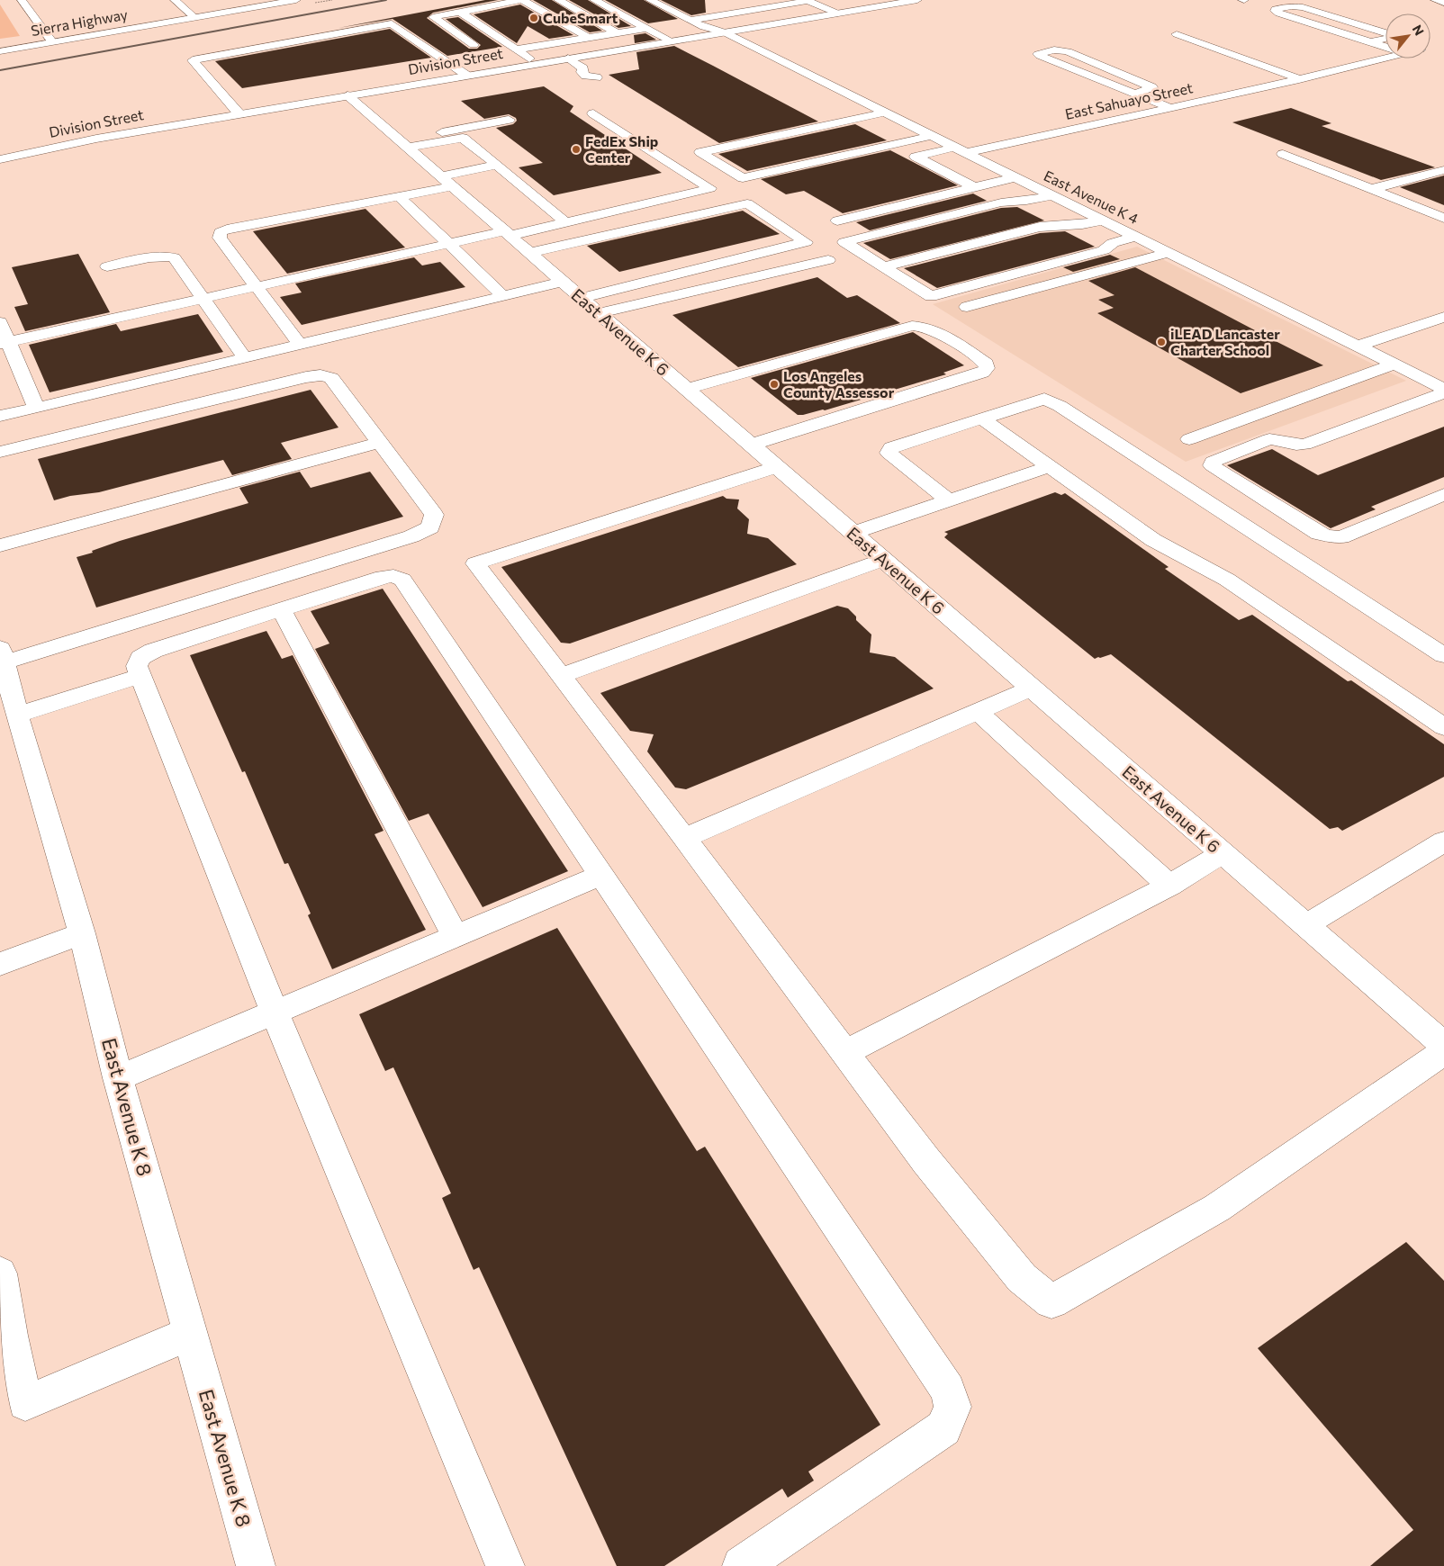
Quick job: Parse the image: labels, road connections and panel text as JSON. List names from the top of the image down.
{
  "streets": {
    "street": [
      "Sierra Highway",
      "Division Street",
      "East Sahuayo Street",
      "East Avenue K 4",
      "East Avenue K 6",
      "East Avenue K 8"
    ]
  },
  "crossings": [
    ["Division Street", "East Avenue K 4"],
    ["Division Street", "East Avenue K 6"],
    ["East Sahuayo Street", "East Avenue K 4"]
  ],
  "places": [
    "CubeSmart",
    "FedEx Ship Center",
    "iLEAD Lancaster Charter School",
    "Los Angeles County Assessor"
  ],
  "north": "top right"
}
